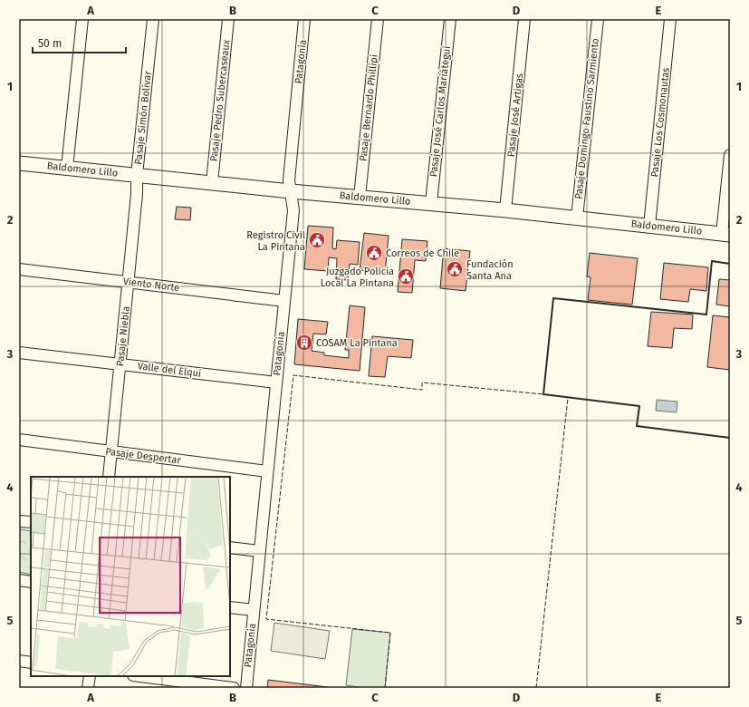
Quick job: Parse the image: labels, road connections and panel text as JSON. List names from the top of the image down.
{
  "streets": {
    "street": [
      "Patagonia",
      "Pasaje Pedro Subercaseaux",
      "Pasaje Bernardo Phillipi",
      "Pasaje José Carlos Mariátegui",
      "Pasaje José Artigas",
      "Pasaje Simón Bolívar",
      "Pasaje Domingo Faustino Sarmiento",
      "Pasaje Los Cosmonautas",
      "Baldomero Lillo",
      "Viento Norte",
      "Pasaje Niebla",
      "Valle del Elqui",
      "Pasaje Despertar"
    ]
  },
  "crossings": [
    ["Patagonia", "Baldomero Lillo"],
    ["Patagonia", "Viento Norte"],
    ["Patagonia", "Valle del Elqui"],
    ["Patagonia", "Pasaje Despertar"],
    ["Pasaje Pedro Subercaseaux", "Baldomero Lillo"],
    ["Pasaje Bernardo Phillipi", "Baldomero Lillo"],
    ["Pasaje José Carlos Mariátegui", "Baldomero Lillo"],
    ["Pasaje José Artigas", "Baldomero Lillo"],
    ["Pasaje Simón Bolívar", "Baldomero Lillo"],
    ["Pasaje Simón Bolívar", "Pasaje Niebla"],
    ["Pasaje Domingo Faustino Sarmiento", "Baldomero Lillo"],
    ["Pasaje Los Cosmonautas", "Baldomero Lillo"],
    ["Viento Norte", "Pasaje Niebla"],
    ["Pasaje Niebla", "Valle del Elqui"],
    ["Pasaje Niebla", "Pasaje Despertar"]
  ],
  "places": {
    "public building": [
      "Registro Civil La Pintana",
      "Correos de Chile",
      "Fundación Santa Ana",
      "Juzgado Policía Local La Pintana"
    ],
    "building": ["COSAM La Pintana"]
  },
  "scale_bar": "50 m",
  "grid": {
    "columns": [
      "A",
      "B",
      "C",
      "D",
      "E"
    ],
    "rows": [
      "1",
      "2",
      "3",
      "4",
      "5"
    ]
  }
}
